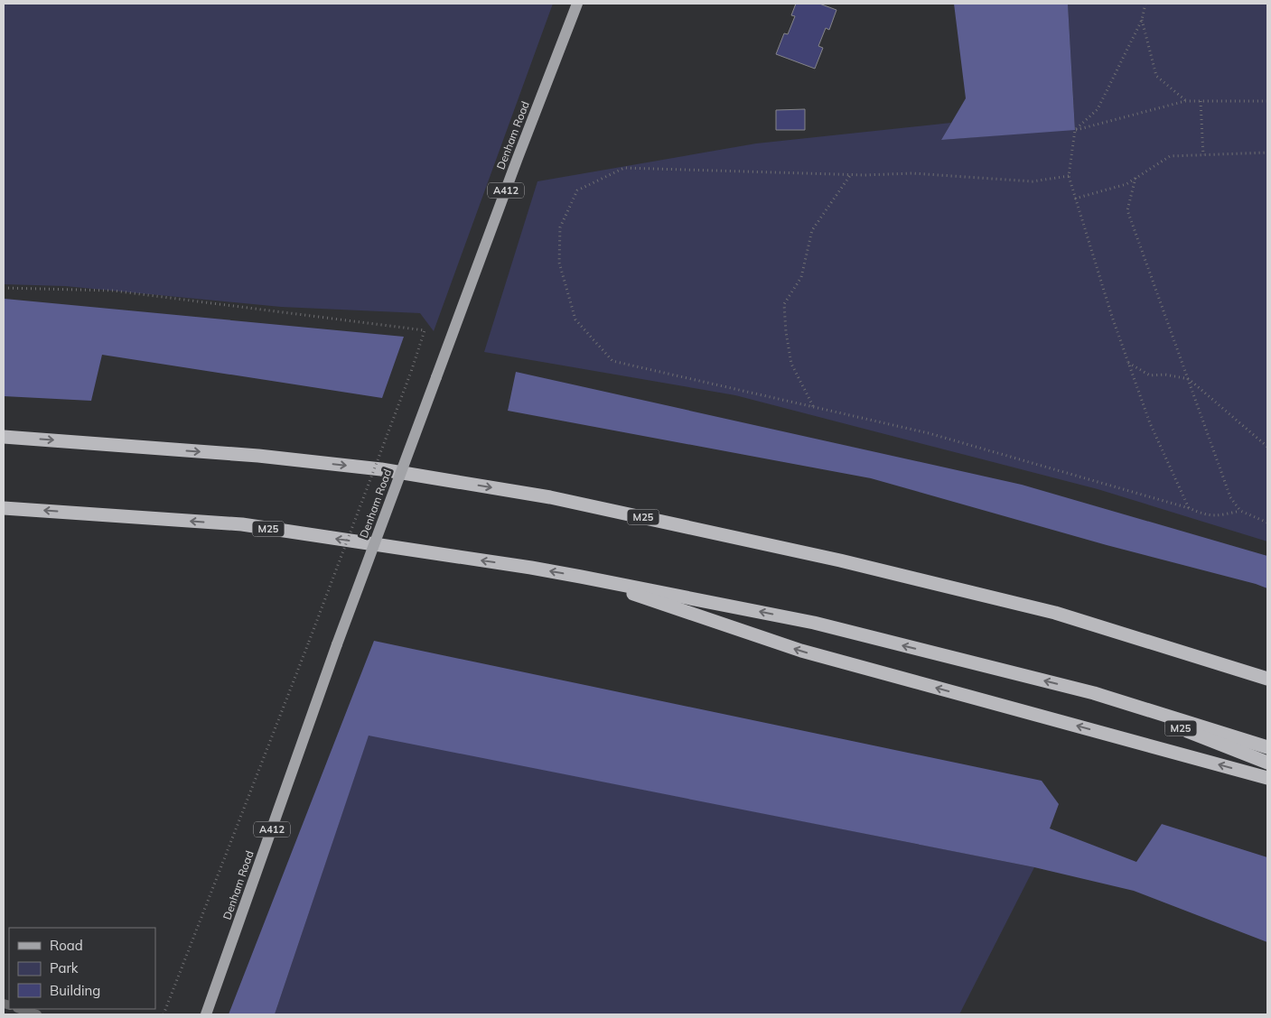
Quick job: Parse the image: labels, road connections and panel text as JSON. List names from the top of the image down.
{
  "streets": {
    "highway": ["M25"],
    "main road": ["Denham Road", "A412"]
  },
  "legend": ["Road", "Park", "Building"]
}
